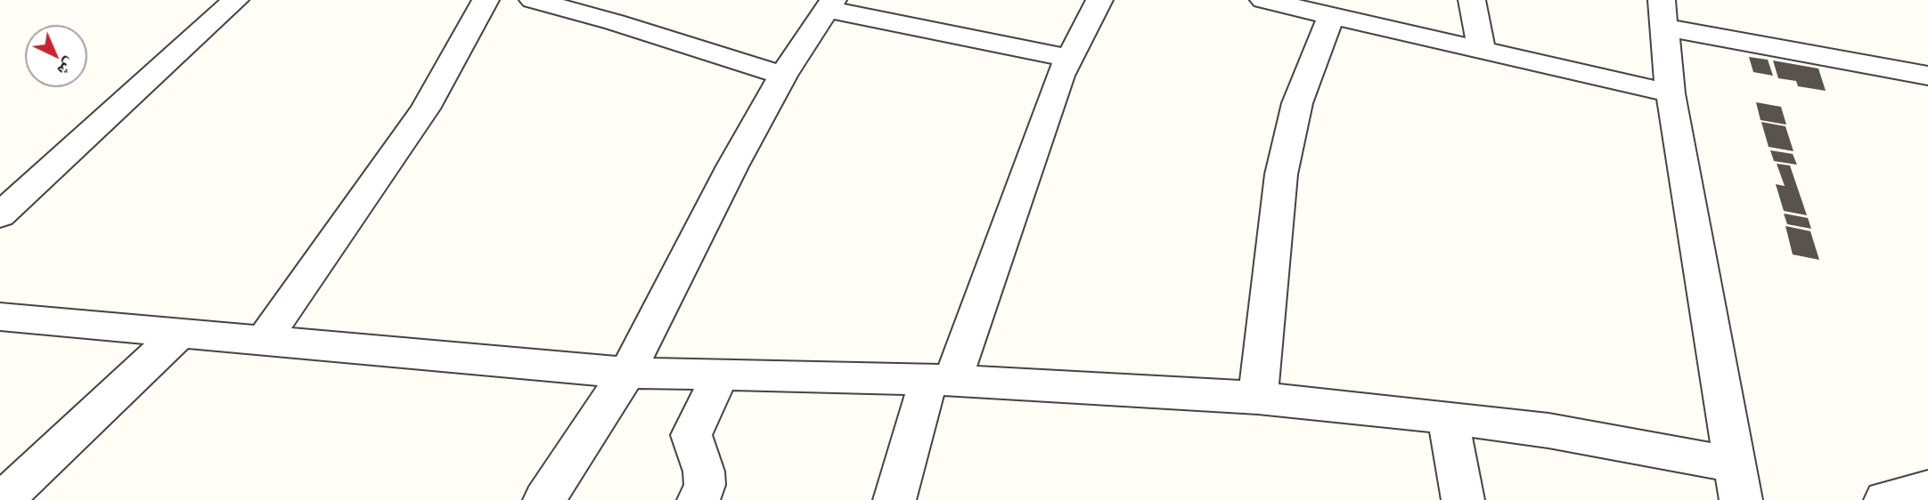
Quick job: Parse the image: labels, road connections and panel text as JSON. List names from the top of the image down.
{
  "north": "bottom right"
}
